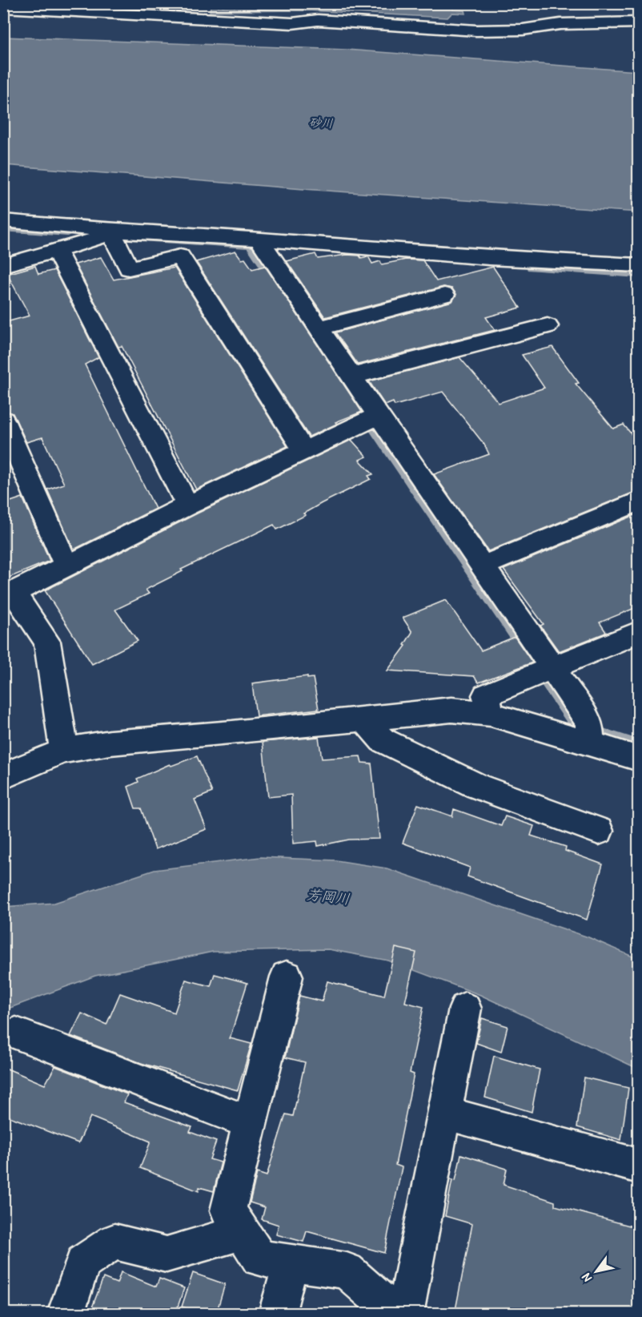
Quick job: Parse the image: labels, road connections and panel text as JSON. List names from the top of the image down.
{
  "water": ["砂川", "芳岡川"],
  "north": "bottom left"
}
